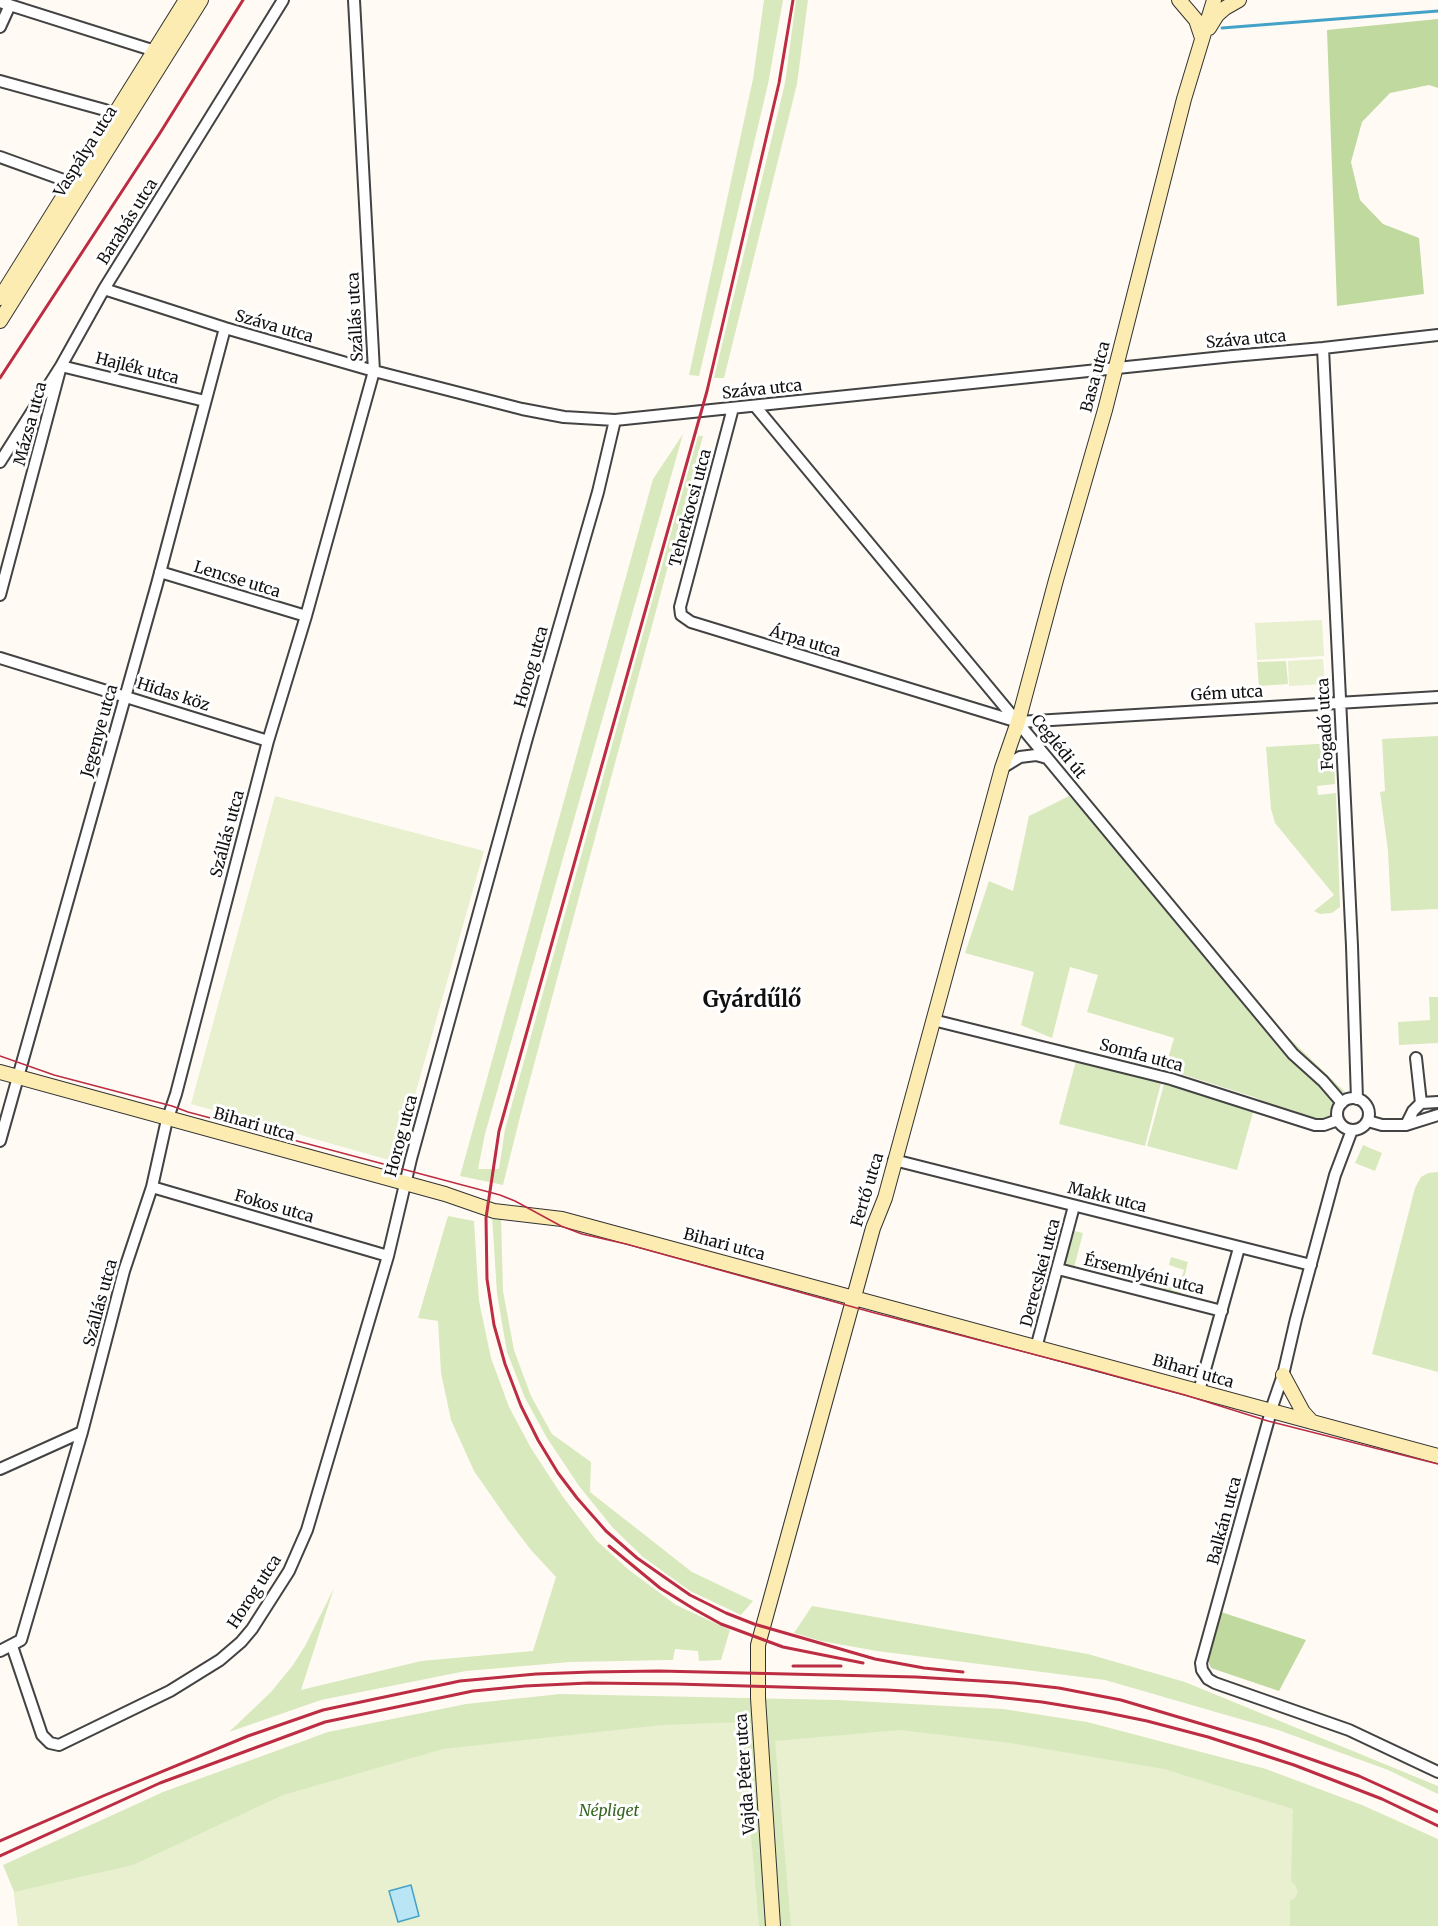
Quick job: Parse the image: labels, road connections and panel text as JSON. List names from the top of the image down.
{
  "streets": {
    "street": [
      "Vaspálya utca",
      "Barabás utca",
      "Szállás utca",
      "Száva utca",
      "Hajlék utca",
      "Basa utca",
      "Mázsa utca",
      "Teherkocsi utca",
      "Lencse utca",
      "Árpa utca",
      "Horog utca",
      "Gém utca",
      "Hidas köz",
      "Fogadó utca",
      "Jegenye utca",
      "Ceglédi út",
      "Somfa utca",
      "Bihari utca",
      "Fertő utca",
      "Makk utca",
      "Fokos utca",
      "Derecskei utca",
      "Érsemlyéni utca",
      "Balkán utca",
      "Vajda Péter utca"
    ]
  },
  "crossings": [
    ["Barabás utca", "Száva utca"],
    ["Barabás utca", "Hajlék utca"],
    ["Barabás utca", "Mázsa utca"],
    ["Szállás utca", "Száva utca"],
    ["Szállás utca", "Lencse utca"],
    ["Szállás utca", "Horog utca"],
    ["Szállás utca", "Hidas köz"],
    ["Szállás utca", "Bihari utca"],
    ["Szállás utca", "Fokos utca"],
    ["Száva utca", "Basa utca"],
    ["Száva utca", "Teherkocsi utca"],
    ["Száva utca", "Horog utca"],
    ["Száva utca", "Fogadó utca"],
    ["Száva utca", "Jegenye utca"],
    ["Száva utca", "Ceglédi út"],
    ["Hajlék utca", "Mázsa utca"],
    ["Hajlék utca", "Jegenye utca"],
    ["Basa utca", "Árpa utca"],
    ["Basa utca", "Gém utca"],
    ["Basa utca", "Ceglédi út"],
    ["Basa utca", "Fertő utca"],
    ["Teherkocsi utca", "Árpa utca"],
    ["Lencse utca", "Jegenye utca"],
    ["Árpa utca", "Gém utca"],
    ["Árpa utca", "Ceglédi út"],
    ["Horog utca", "Bihari utca"],
    ["Horog utca", "Fokos utca"],
    ["Gém utca", "Fogadó utca"],
    ["Gém utca", "Ceglédi út"],
    ["Hidas köz", "Jegenye utca"],
    ["Fogadó utca", "Ceglédi út"],
    ["Fogadó utca", "Somfa utca"],
    ["Fogadó utca", "Balkán utca"],
    ["Jegenye utca", "Bihari utca"],
    ["Ceglédi út", "Somfa utca"],
    ["Ceglédi út", "Balkán utca"],
    ["Somfa utca", "Fertő utca"],
    ["Somfa utca", "Balkán utca"],
    ["Bihari utca", "Fertő utca"],
    ["Bihari utca", "Derecskei utca"],
    ["Bihari utca", "Balkán utca"],
    ["Fertő utca", "Makk utca"],
    ["Fertő utca", "Vajda Péter utca"],
    ["Makk utca", "Derecskei utca"],
    ["Makk utca", "Balkán utca"],
    ["Derecskei utca", "Érsemlyéni utca"]
  ],
  "districts": ["Gyárdűlő"],
  "parks": ["Népliget"]
}
